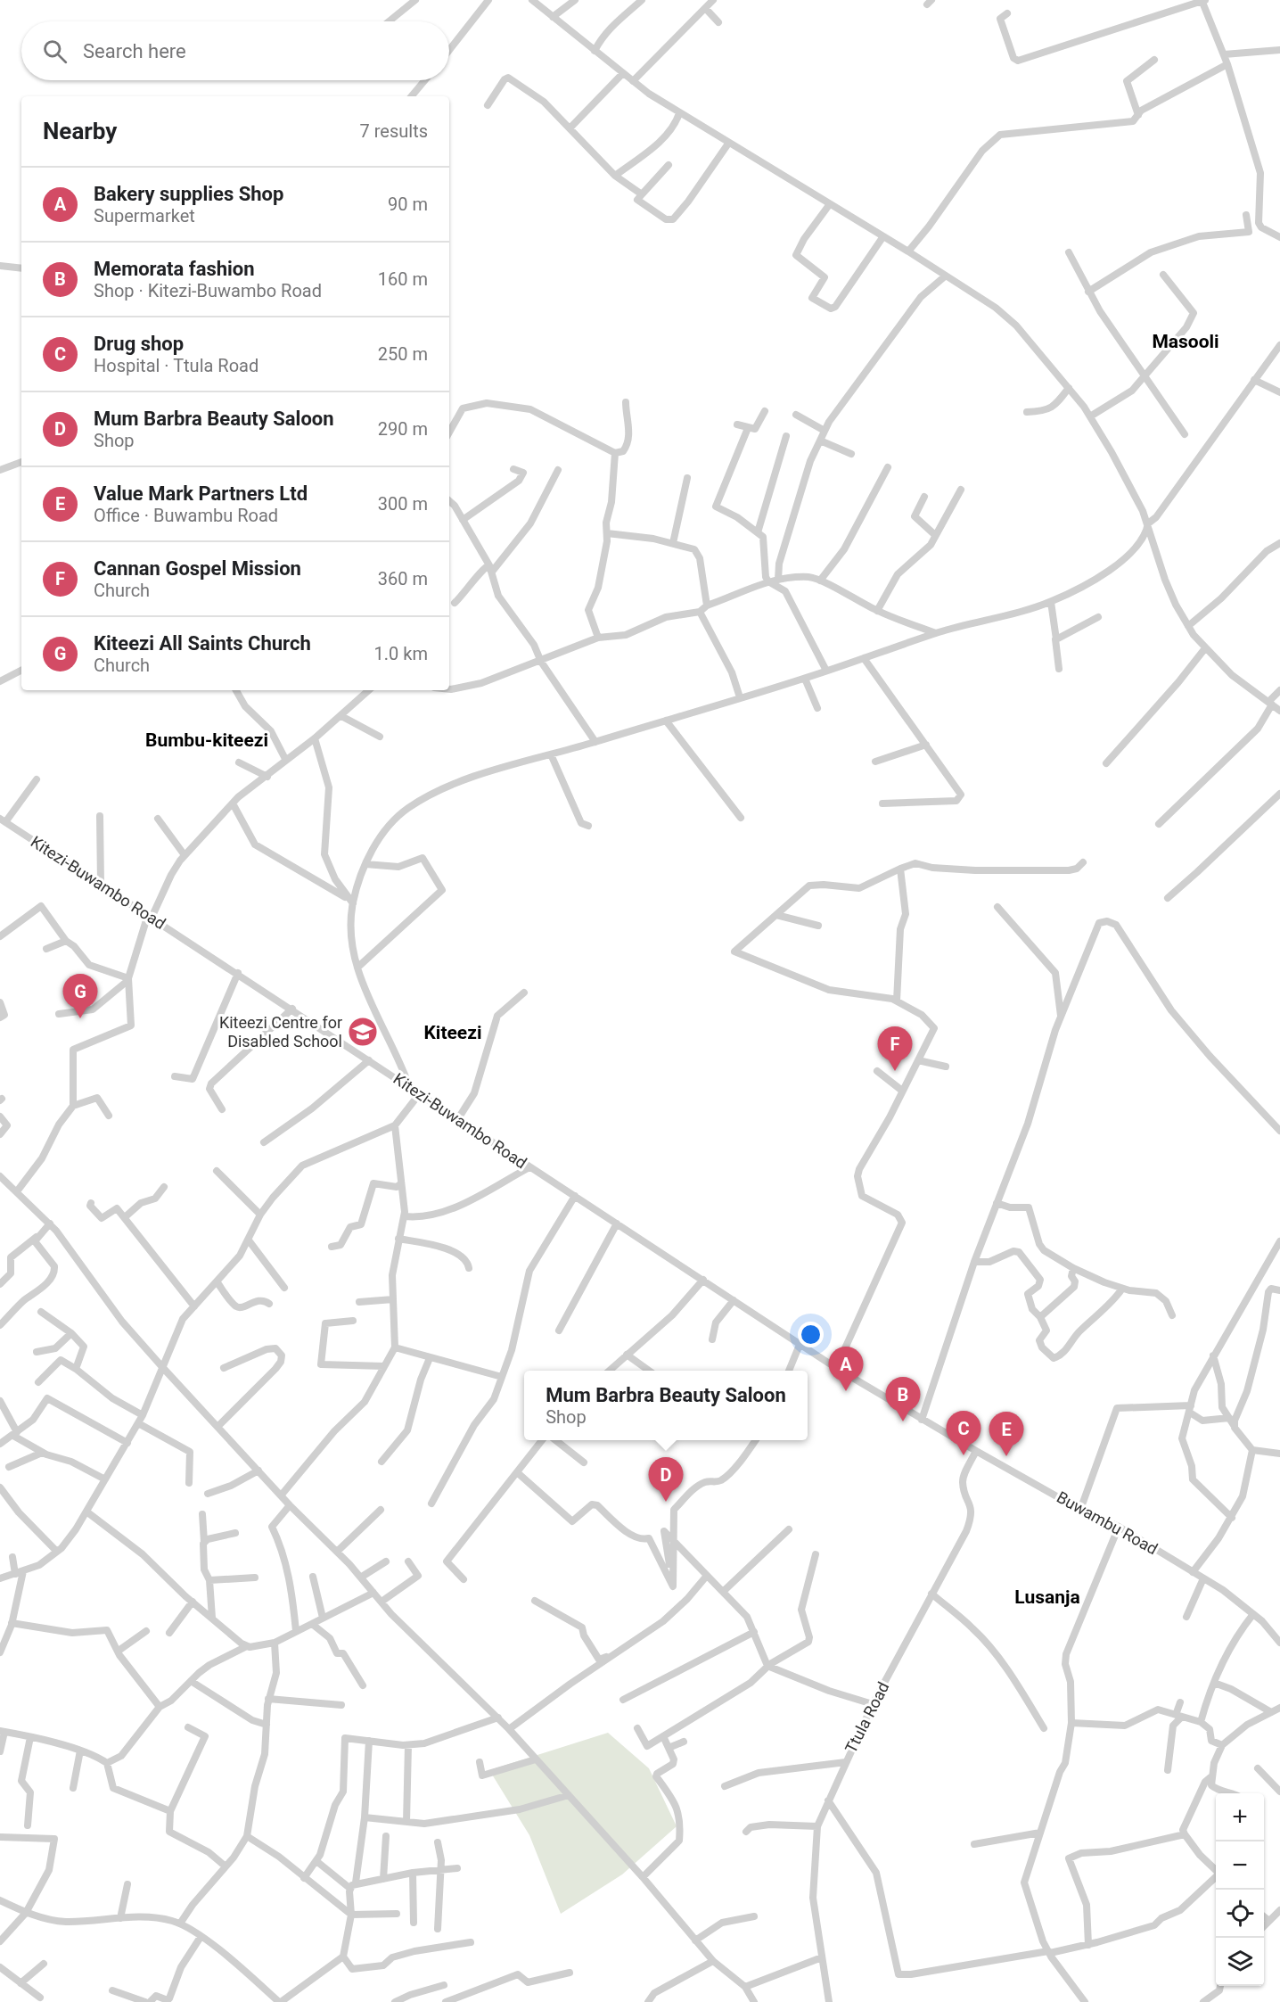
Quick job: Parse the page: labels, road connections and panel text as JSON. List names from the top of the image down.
{
  "streets": {
    "street": ["Kitezi-Buwambo Road", "Buwambu Road", "Ttula Road"]
  },
  "crossings": [
    ["Kitezi-Buwambo Road", "Buwambu Road"],
    ["Buwambu Road", "Ttula Road"]
  ],
  "districts": [
    "Masooli",
    "Bumbu-kiteezi",
    "Kiteezi",
    "Lusanja"
  ],
  "places": {
    "school or university": ["Kiteezi Centre for Disabled School"]
  },
  "page": {
    "search": "Search here",
    "heading": ["Nearby", "7 results"],
    "list": [
      {
        "mark": "A",
        "name": "Bakery supplies Shop",
        "note": "Supermarket",
        "value": "90 m"
      },
      {
        "mark": "B",
        "name": "Memorata fashion",
        "note": "Shop · Kitezi-Buwambo Road",
        "value": "160 m"
      },
      {
        "mark": "C",
        "name": "Drug shop",
        "note": "Hospital · Ttula Road",
        "value": "250 m"
      },
      {
        "mark": "D",
        "name": "Mum Barbra Beauty Saloon",
        "note": "Shop",
        "value": "290 m"
      },
      {
        "mark": "E",
        "name": "Value Mark Partners Ltd",
        "note": "Office · Buwambu Road",
        "value": "300 m"
      },
      {
        "mark": "F",
        "name": "Cannan Gospel Mission",
        "note": "Church",
        "value": "360 m"
      },
      {
        "mark": "G",
        "name": "Kiteezi All Saints Church",
        "note": "Church",
        "value": "1.0 km"
      }
    ],
    "pins": [
      "G",
      "F",
      "A",
      "B",
      "C",
      "E",
      "D"
    ],
    "popup": ["Mum Barbra Beauty Saloon", "Shop"],
    "map_buttons": ["+", "−"]
  }
}
